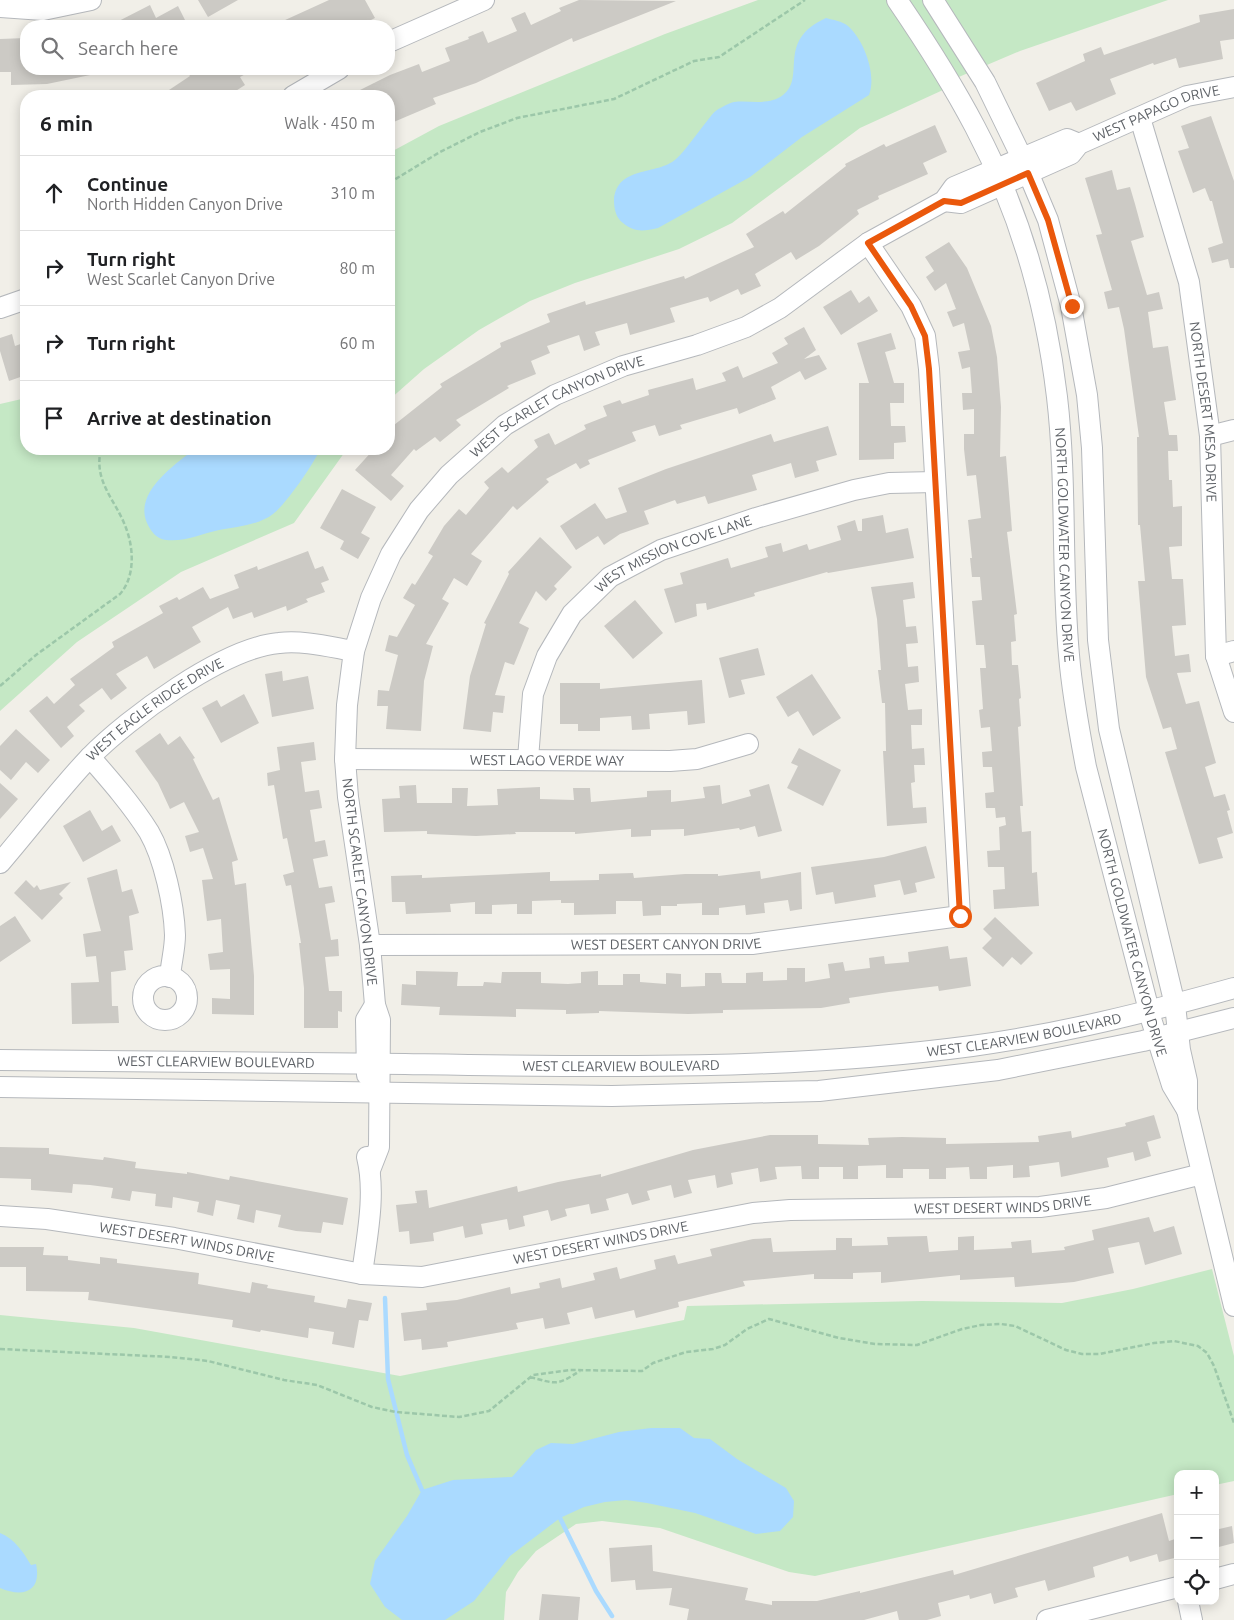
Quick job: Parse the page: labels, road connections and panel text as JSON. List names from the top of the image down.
{
  "streets": {
    "street": [
      "WEST PAPAGO DRIVE",
      "WEST SCARLET CANYON DRIVE",
      "NORTH DESERT MESA DRIVE",
      "NORTH GOLDWATER CANYON DRIVE",
      "WEST MISSION COVE LANE",
      "WEST EAGLE RIDGE DRIVE",
      "WEST LAGO VERDE WAY",
      "NORTH SCARLET CANYON DRIVE",
      "WEST DESERT CANYON DRIVE",
      "WEST CLEARVIEW BOULEVARD",
      "WEST DESERT WINDS DRIVE"
    ]
  },
  "crossings": [
    ["WEST PAPAGO DRIVE", "WEST SCARLET CANYON DRIVE"],
    ["WEST PAPAGO DRIVE", "NORTH DESERT MESA DRIVE"],
    ["WEST PAPAGO DRIVE", "NORTH GOLDWATER CANYON DRIVE"],
    ["WEST SCARLET CANYON DRIVE", "NORTH GOLDWATER CANYON DRIVE"],
    ["WEST SCARLET CANYON DRIVE", "WEST EAGLE RIDGE DRIVE"],
    ["WEST SCARLET CANYON DRIVE", "WEST LAGO VERDE WAY"],
    ["WEST SCARLET CANYON DRIVE", "NORTH SCARLET CANYON DRIVE"],
    ["NORTH GOLDWATER CANYON DRIVE", "WEST CLEARVIEW BOULEVARD"],
    ["NORTH GOLDWATER CANYON DRIVE", "WEST DESERT WINDS DRIVE"],
    ["WEST MISSION COVE LANE", "WEST LAGO VERDE WAY"],
    ["WEST MISSION COVE LANE", "WEST DESERT CANYON DRIVE"],
    ["WEST LAGO VERDE WAY", "NORTH SCARLET CANYON DRIVE"],
    ["NORTH SCARLET CANYON DRIVE", "WEST DESERT CANYON DRIVE"],
    ["NORTH SCARLET CANYON DRIVE", "WEST CLEARVIEW BOULEVARD"],
    ["NORTH SCARLET CANYON DRIVE", "WEST DESERT WINDS DRIVE"]
  ],
  "page": {
    "search": "Search here",
    "heading": ["6 min", "Walk · 450 m"],
    "list": [
      ["Continue", "North Hidden Canyon Drive", "310 m"],
      ["Turn right", "West Scarlet Canyon Drive", "80 m"],
      ["Turn right", "60 m"],
      "Arrive at destination"
    ],
    "map_buttons": ["+", "−"]
  }
}
